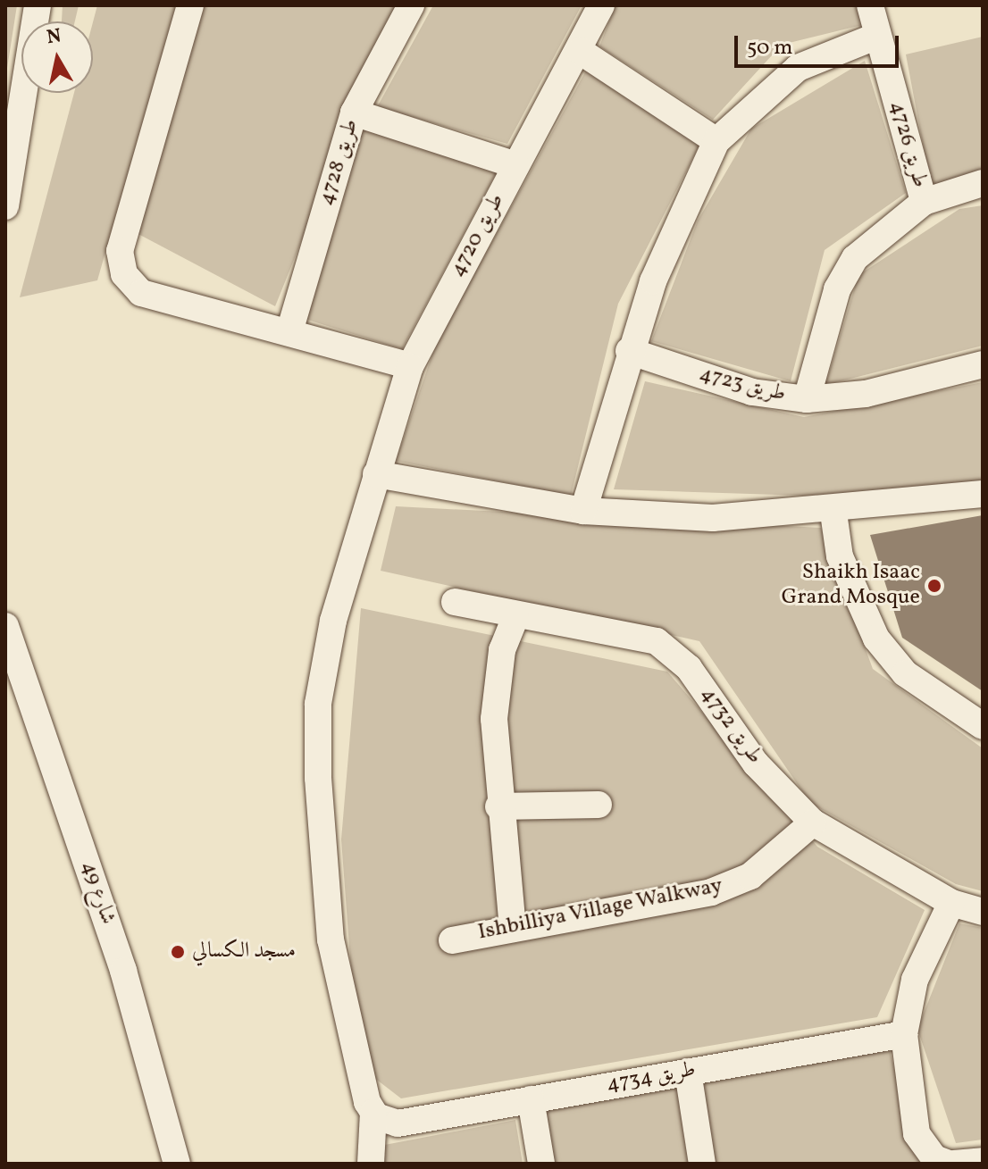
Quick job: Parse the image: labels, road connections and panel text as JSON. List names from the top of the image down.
{
  "streets": {
    "street": [
      "طريق 4726",
      "طريق 4728",
      "طريق 4720",
      "طريق 4723",
      "طريق 4732",
      "شارع 49",
      "Ishbilliya Village Walkway",
      "طريق 4734"
    ]
  },
  "crossings": [
    ["طريق 4732", "Ishbilliya Village Walkway"]
  ],
  "places": ["Shaikh Isaac Grand Mosque", "مسجد الكسالي"],
  "scale_bar": "50 m",
  "north": "top"
}
